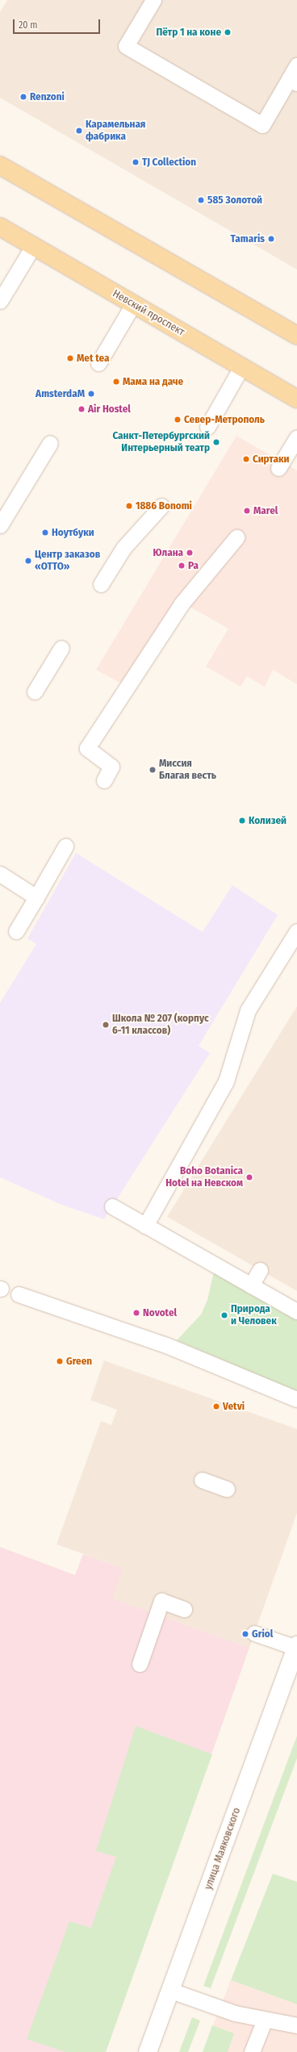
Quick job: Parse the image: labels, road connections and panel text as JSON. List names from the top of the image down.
{
  "streets": {
    "main road": ["Невский проспект", "улица Маяковского"]
  },
  "places": [
    "Пётр 1 на коне",
    "Renzoni",
    "Карамельная фабрика",
    "TJ Collection",
    "585 Золотой",
    "Tamaris",
    "Met tea",
    "Мама на даче",
    "AmsterdaM",
    "Air Hostel",
    "Север-Метрополь",
    "Санкт-Петербургский Интерьерный театр",
    "Сиртаки",
    "1886 Bonomi",
    "Marel",
    "Ноутбуки",
    "Юлана",
    "Центр заказов «OTTO»",
    "Ра",
    "Миссия Благая весть",
    "Колизей",
    "Школа № 207 (корпус 6-11 классов)",
    "Boho Botanica Hotel на Невском",
    "Novotel",
    "Природа и Человек",
    "Green",
    "Vetvi",
    "Griol"
  ],
  "scale_bar": "20 m"
}
